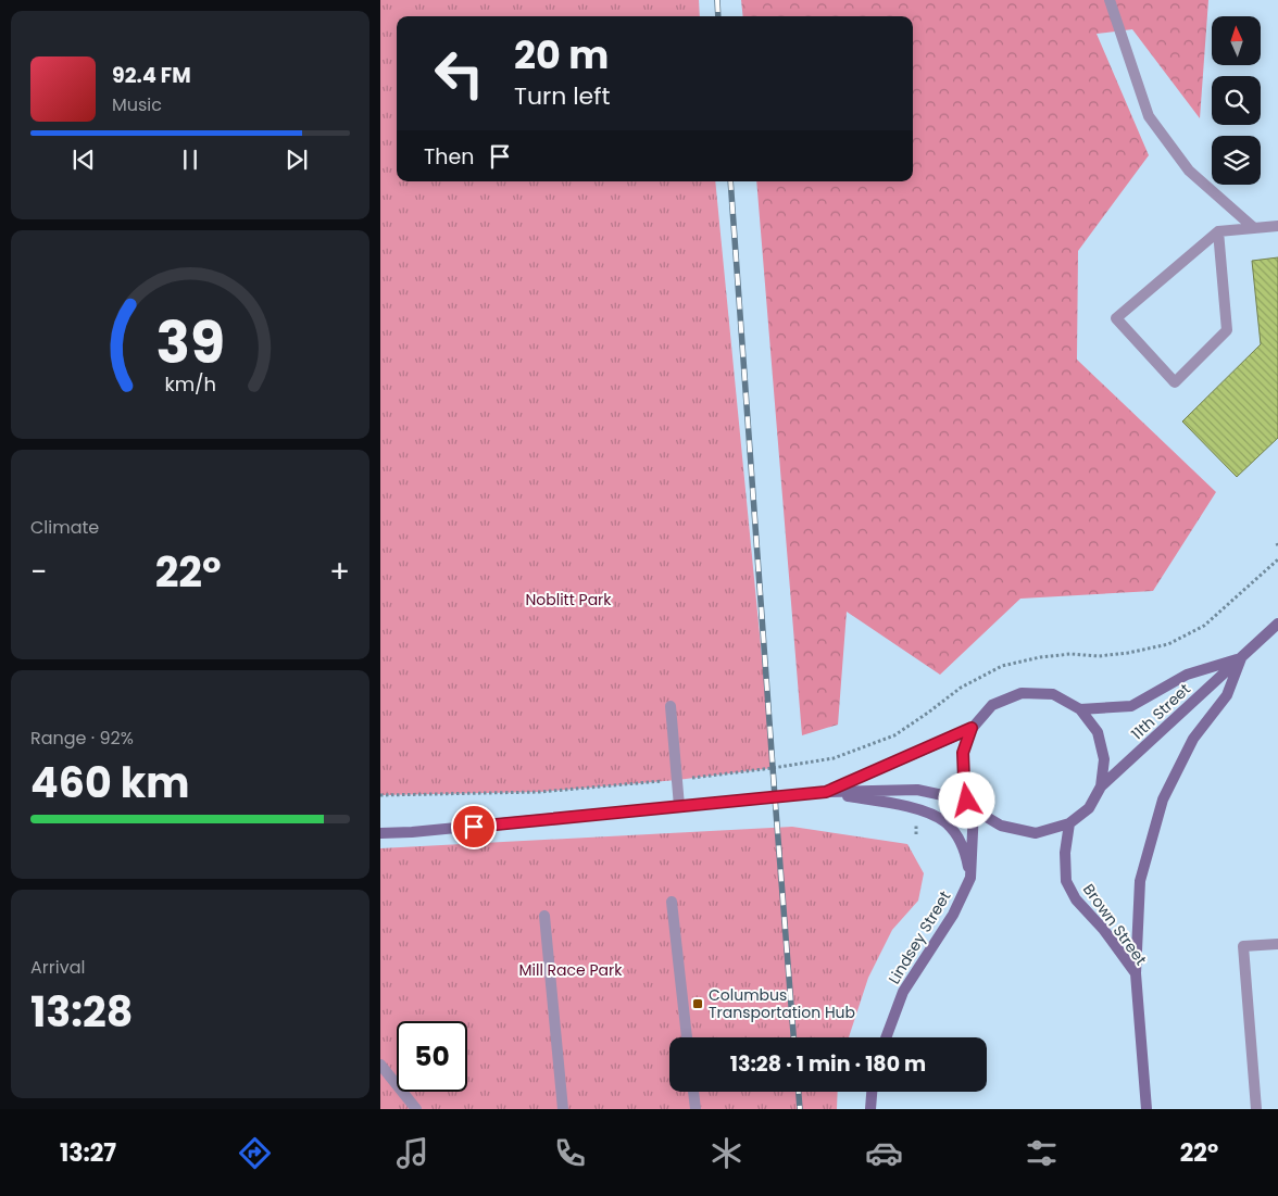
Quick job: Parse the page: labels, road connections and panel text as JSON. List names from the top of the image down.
{
  "streets": {
    "main road": ["11th Street", "Brown Street", "Lindsey Street"]
  },
  "crossings": [
    ["11th Street", "Brown Street"],
    ["11th Street", "Lindsey Street"],
    ["Brown Street", "Lindsey Street"]
  ],
  "parks": ["Noblitt Park", "Mill Race Park"],
  "places": {
    "transit": ["Columbus Transportation Hub"]
  },
  "north": "top",
  "page": {
    "turn": ["20 m", "Turn left"],
    "song": ["92.4 FM", "Music"],
    "then": "Then",
    "tile": [
      "Climate",
      ["Range · 92%", "460 km"],
      ["Arrival", "13:28"]
    ],
    "heat": ["−", "22°", "+"],
    "limit": "50",
    "trip": "13:28 · 1 min · 180 m",
    "tabs": ["13:27", "22°"],
    "gauge": ["39", "km/h"]
  }
}
